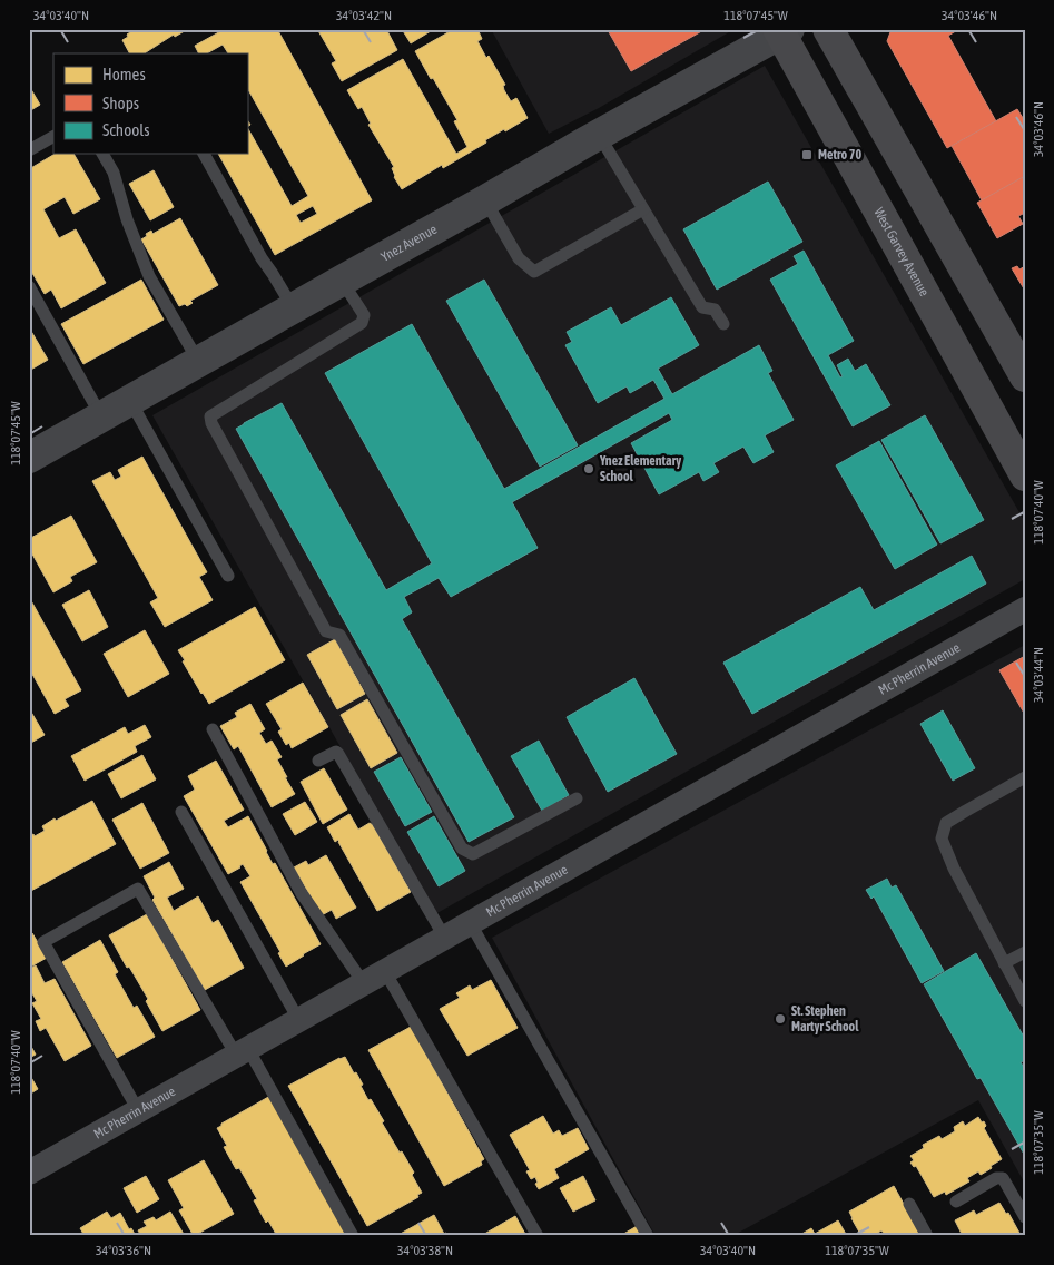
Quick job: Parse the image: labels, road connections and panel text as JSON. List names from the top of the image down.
{
  "streets": {
    "main road": ["West Garvey Avenue"],
    "street": ["Ynez Avenue", "Mc Pherrin Avenue"]
  },
  "crossings": [
    ["Ynez Avenue", "West Garvey Avenue"]
  ],
  "places": {
    "transit": ["Metro 70"],
    "other": ["Ynez Elementary School", "St. Stephen Martyr School"]
  },
  "legend": ["Homes", "Shops", "Schools"],
  "coordinates": [
    "34°03'40\"N",
    "34°03'42\"N",
    "118°07'45\"W",
    "34°03'46\"N",
    "118°07'40\"W",
    "34°03'44\"N",
    "118°07'35\"W",
    "34°03'36\"N",
    "34°03'38\"N"
  ]
}
